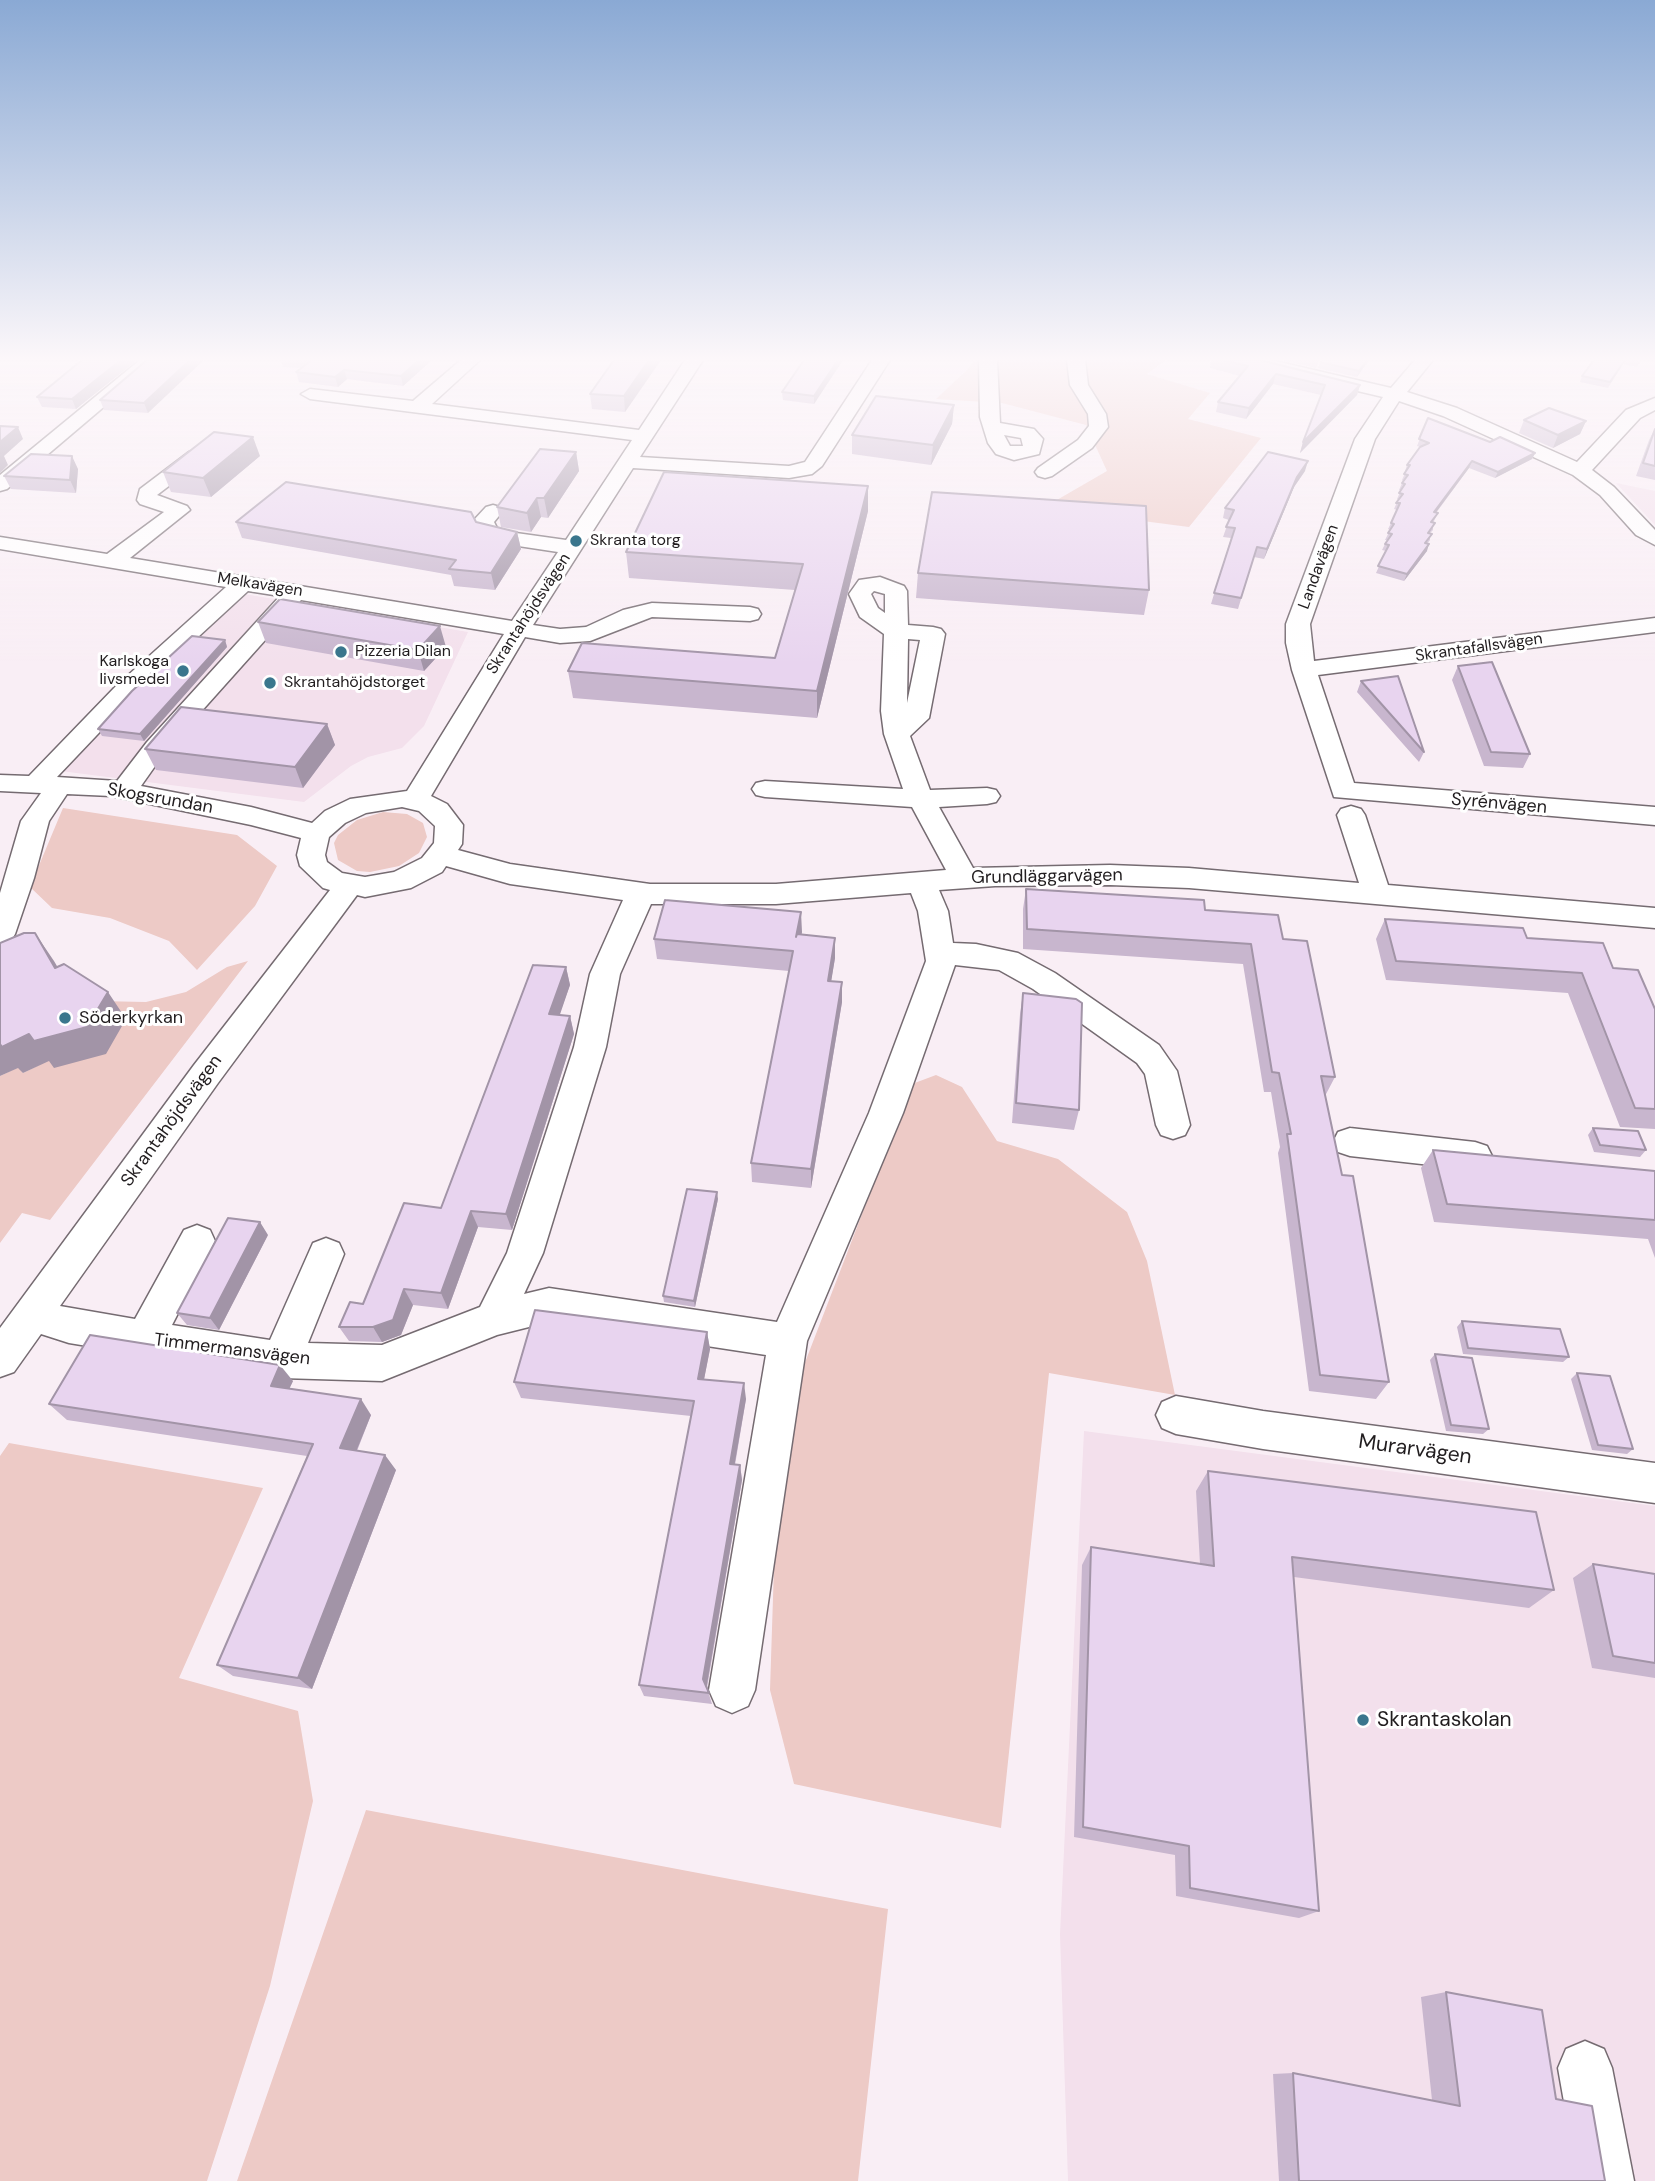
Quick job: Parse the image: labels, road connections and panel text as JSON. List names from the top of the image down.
{
  "streets": {
    "street": [
      "Landavägen",
      "Melkavägen",
      "Skrantahöjdsvägen",
      "Skrantafallsvägen",
      "Skogsrundan",
      "Syrénvägen",
      "Grundläggarvägen",
      "Timmermansvägen",
      "Murarvägen"
    ]
  },
  "crossings": [
    ["Landavägen", "Skrantafallsvägen"],
    ["Landavägen", "Syrénvägen"],
    ["Landavägen", "Grundläggarvägen"],
    ["Melkavägen", "Skrantahöjdsvägen"],
    ["Skrantahöjdsvägen", "Skogsrundan"],
    ["Skrantahöjdsvägen", "Grundläggarvägen"],
    ["Skrantahöjdsvägen", "Timmermansvägen"],
    ["Skogsrundan", "Grundläggarvägen"]
  ],
  "places": [
    "Skranta torg",
    "Pizzeria Dilan",
    "Karlskoga livsmedel",
    "Skrantahöjdstorget",
    "Söderkyrkan",
    "Skrantaskolan"
  ]
}
